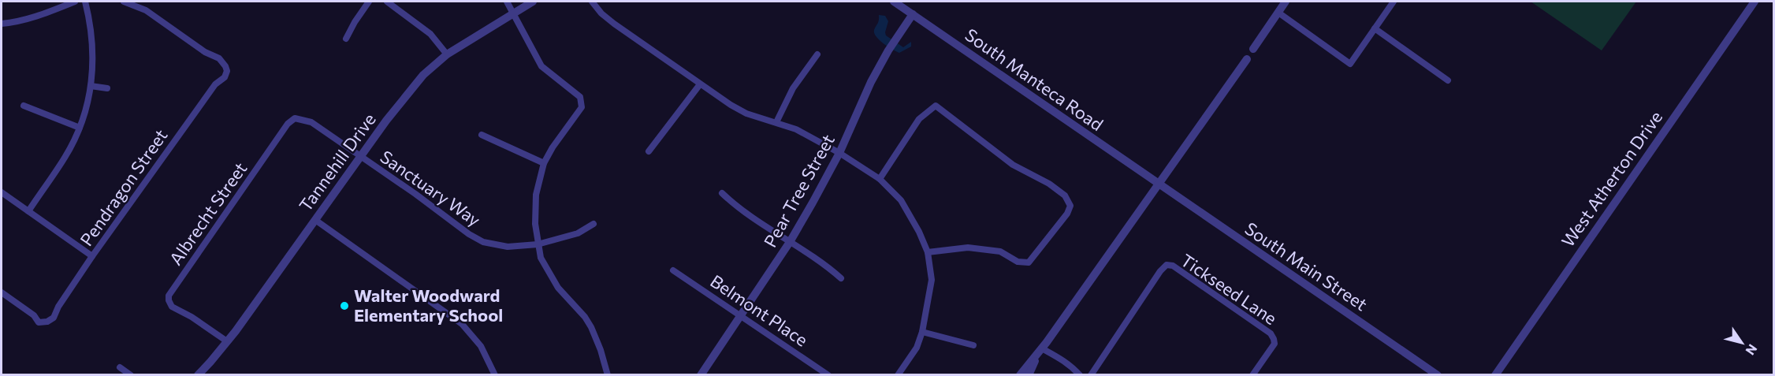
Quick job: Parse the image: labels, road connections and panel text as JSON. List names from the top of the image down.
{
  "streets": {
    "street": [
      "South Manteca Road",
      "Tannehill Drive",
      "West Atherton Drive",
      "Pendragon Street",
      "Sanctuary Way",
      "Pear Tree Street",
      "Albrecht Street",
      "South Main Street",
      "Tickseed Lane",
      "Belmont Place"
    ]
  },
  "crossings": [
    ["South Manteca Road", "Pear Tree Street"],
    ["South Manteca Road", "South Main Street"],
    ["Tannehill Drive", "Sanctuary Way"],
    ["Tannehill Drive", "Albrecht Street"],
    ["Sanctuary Way", "Albrecht Street"],
    ["Pear Tree Street", "Belmont Place"]
  ],
  "places": ["Walter Woodward Elementary School"],
  "north": "bottom right"
}
